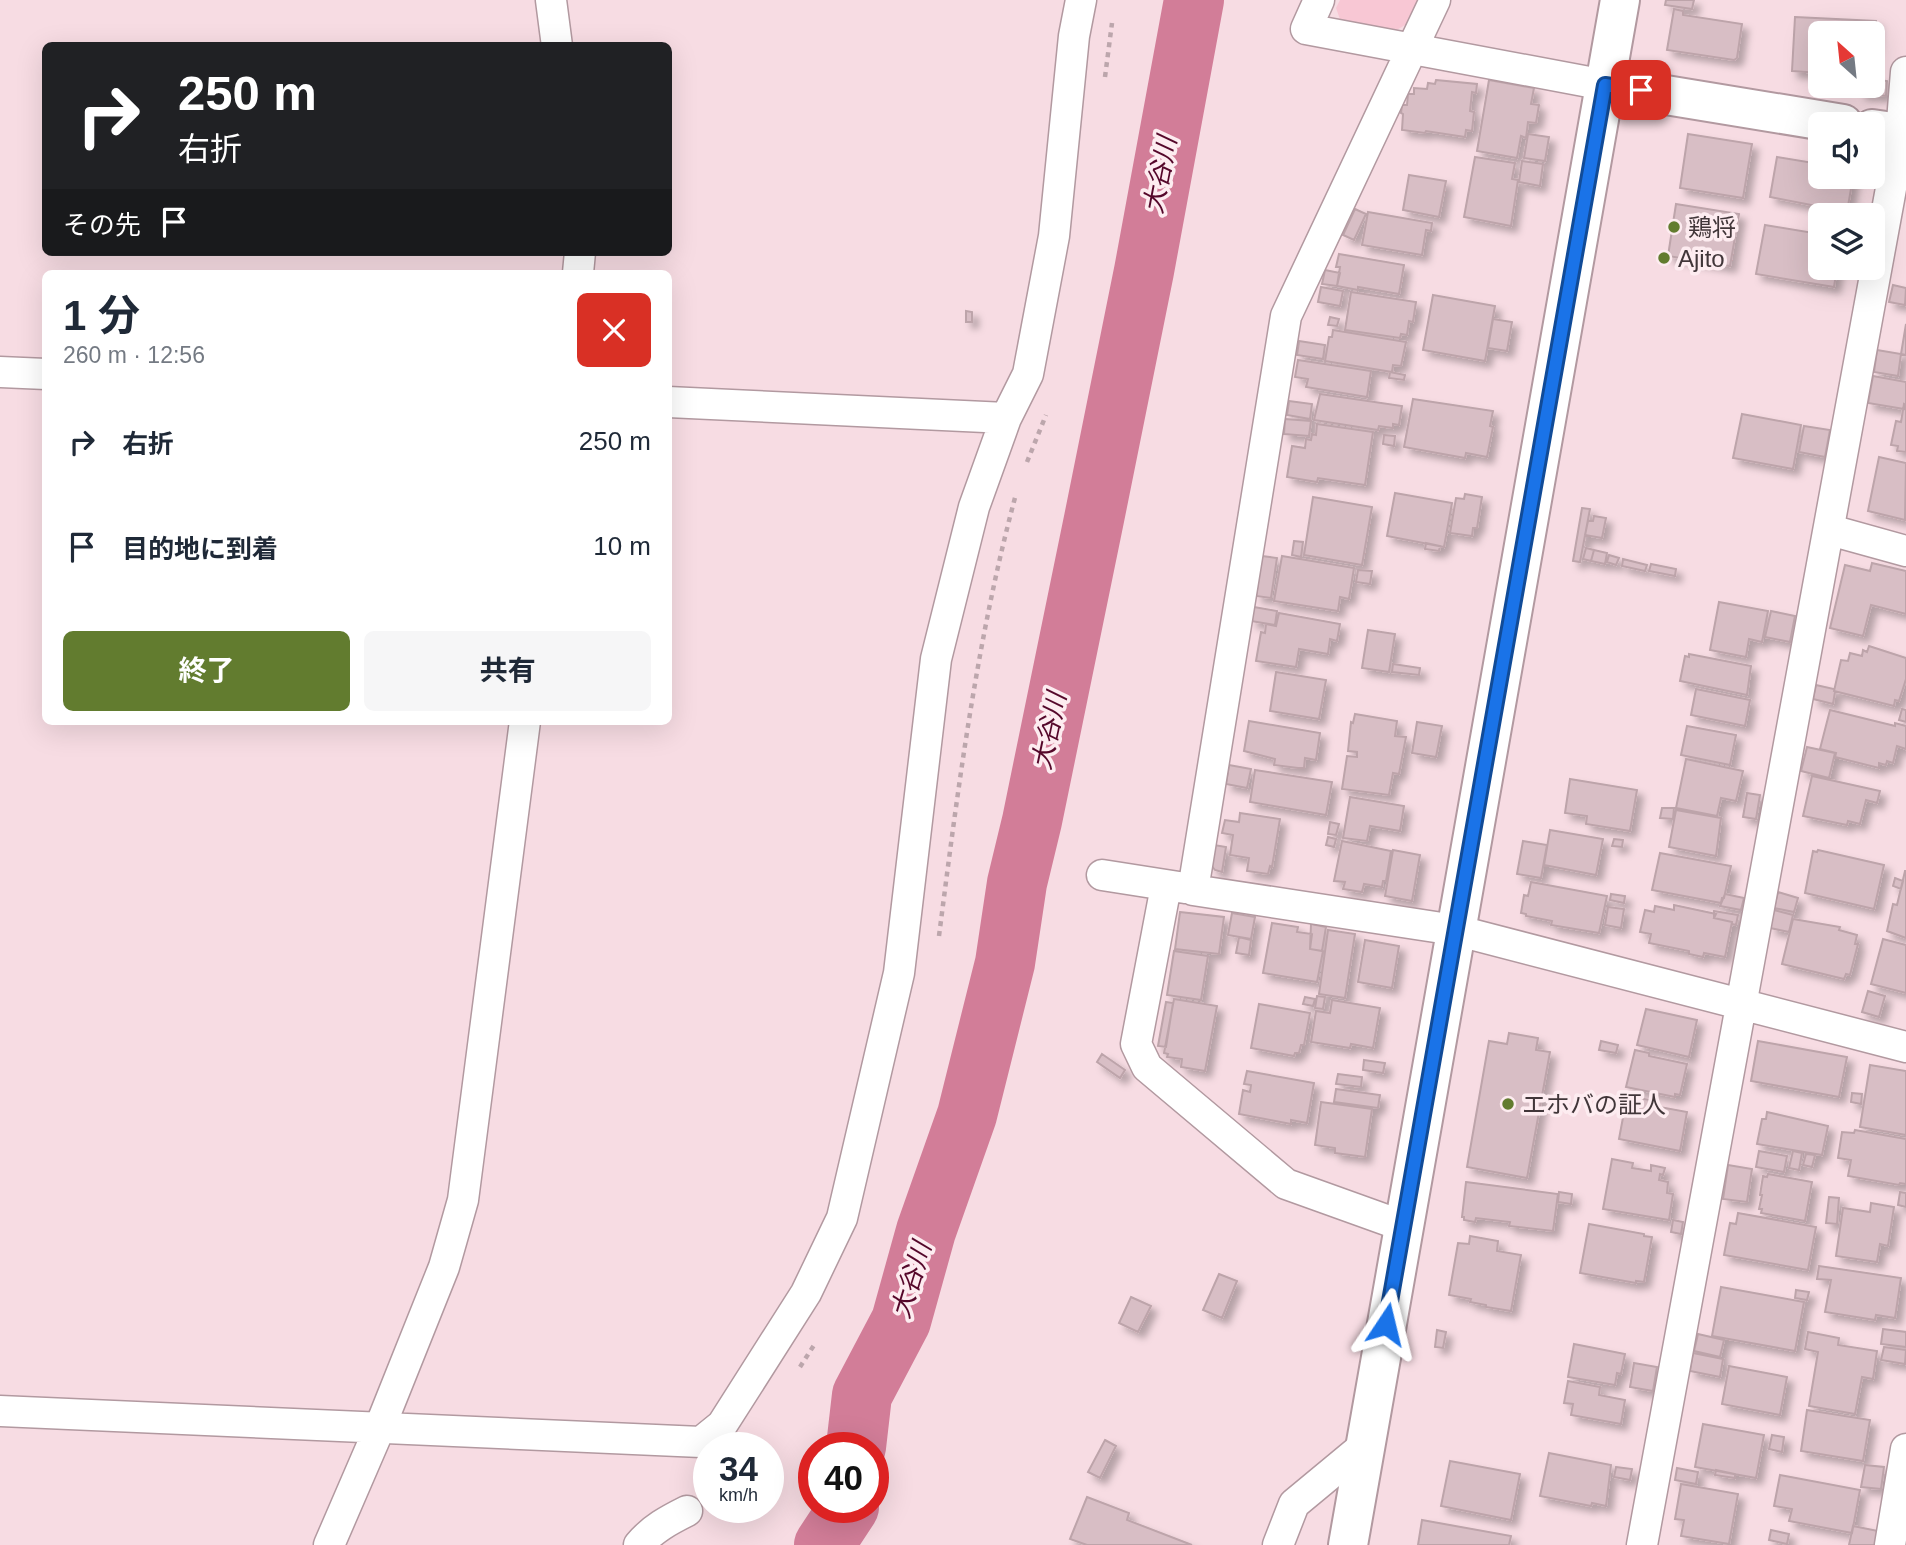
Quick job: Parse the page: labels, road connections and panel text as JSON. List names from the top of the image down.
{
  "water": ["大谷川"],
  "places": ["鶏将", "Ajito", "エホバの証人"],
  "north": "top left",
  "page": {
    "turn": ["250 m", "右折"],
    "then": "その先",
    "heading": ["1 分", "260 m · 12:56"],
    "list": [
      {
        "name": "右折",
        "value": "250 m"
      },
      {
        "name": "目的地に到着",
        "value": "10 m"
      }
    ],
    "buttons": ["終了", "共有"],
    "speed": "34 km/h",
    "limit": "40"
  }
}
